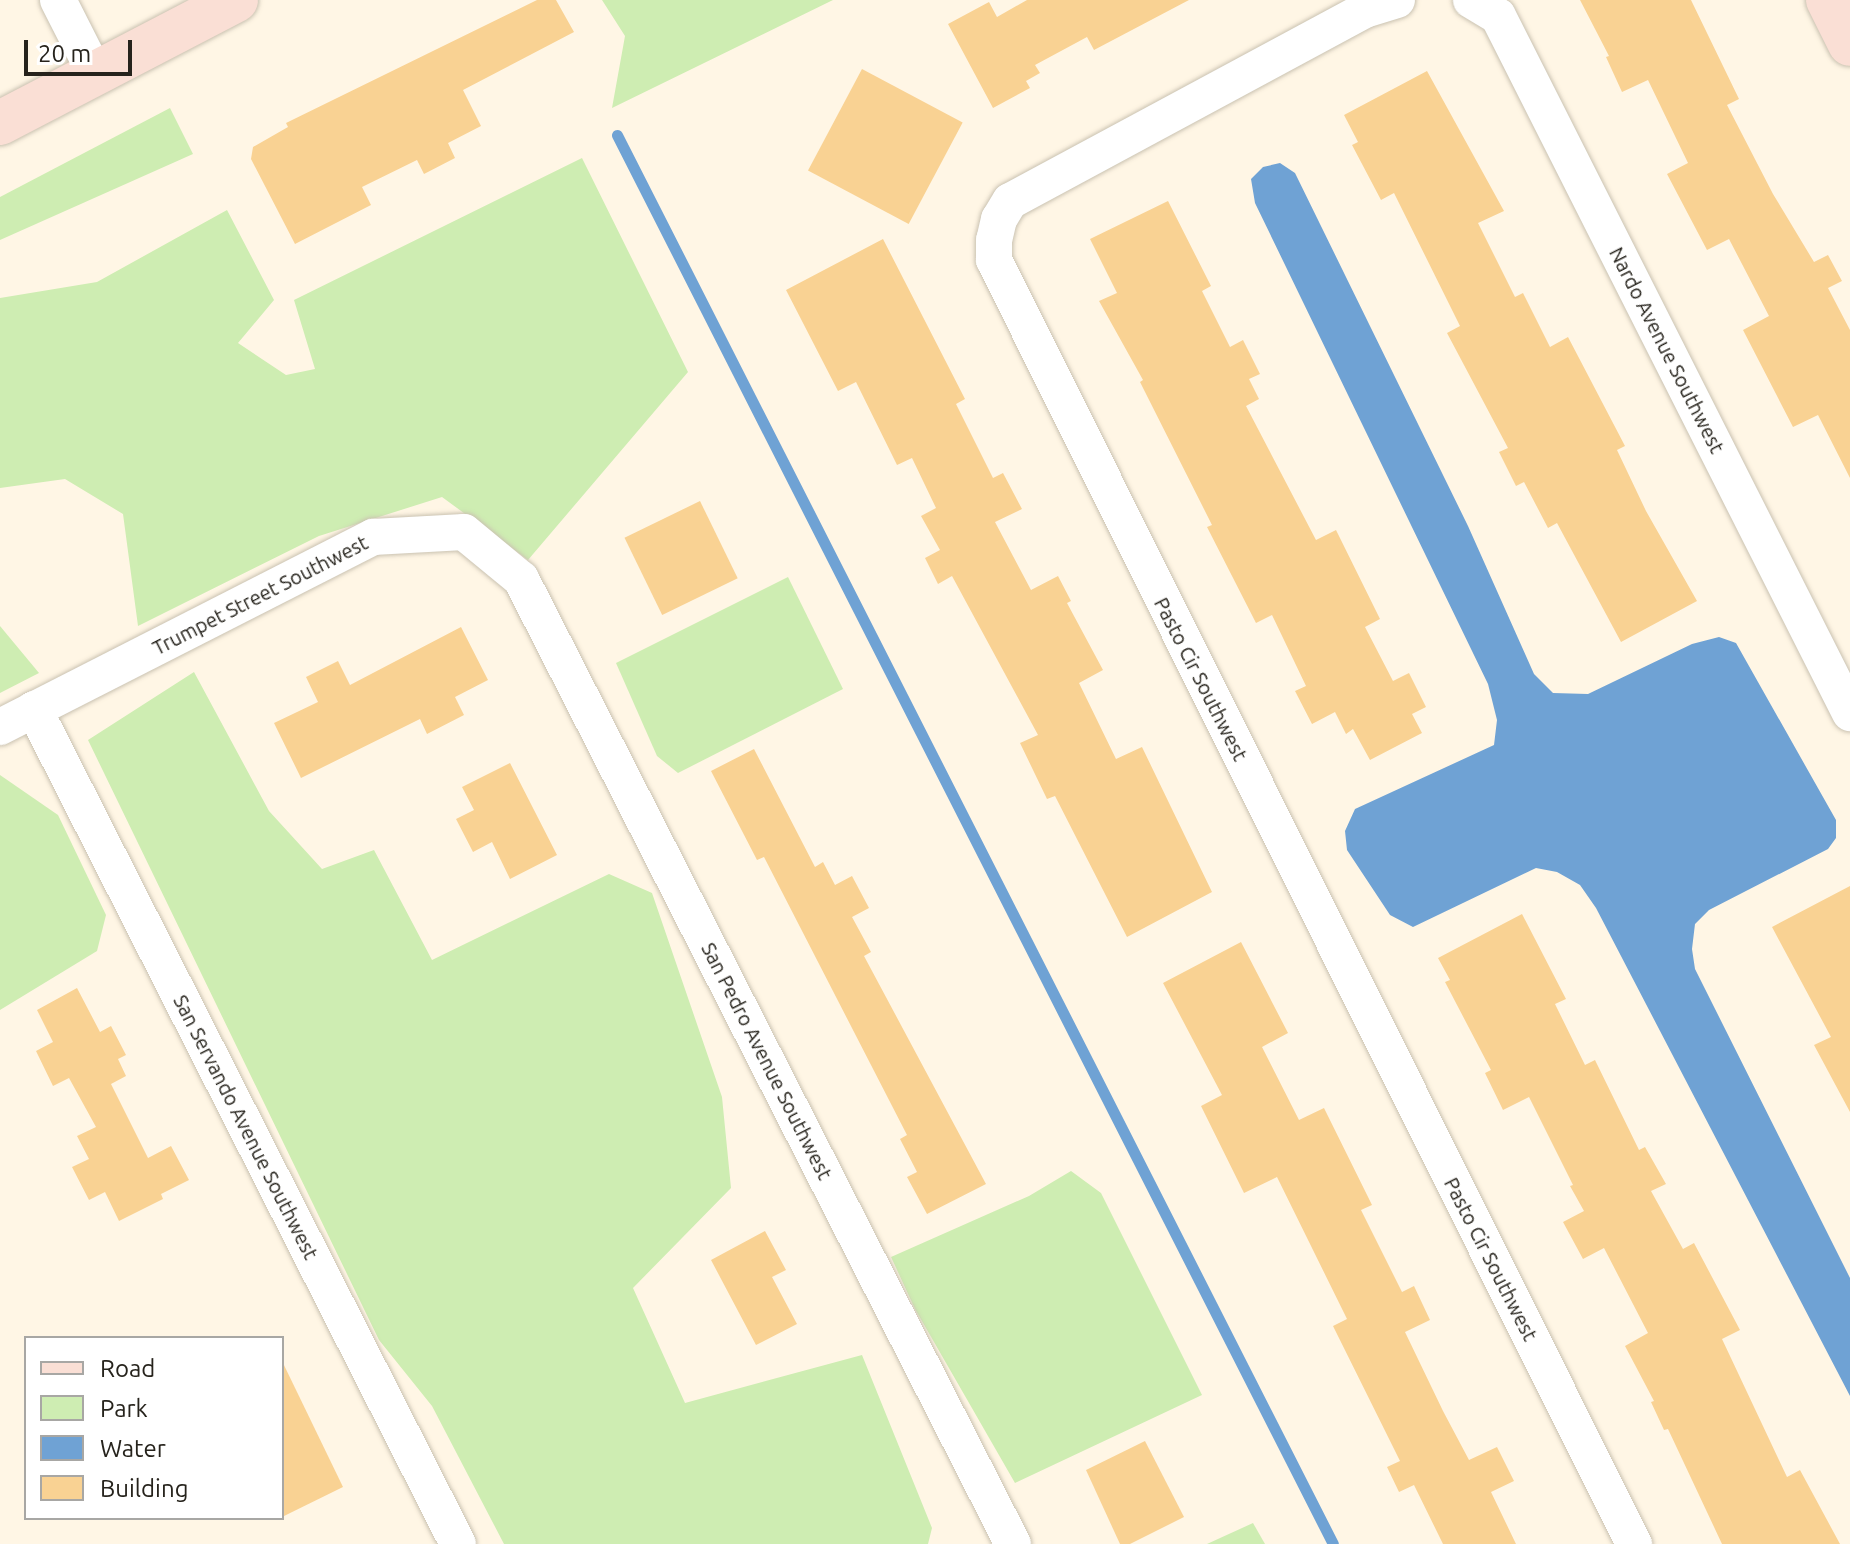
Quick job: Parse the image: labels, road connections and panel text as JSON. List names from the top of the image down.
{
  "streets": {
    "street": [
      "Nardo Avenue Southwest",
      "Trumpet Street Southwest",
      "Pasto Cir Southwest",
      "San Pedro Avenue Southwest",
      "San Servando Avenue Southwest"
    ]
  },
  "crossings": [
    ["Trumpet Street Southwest", "San Pedro Avenue Southwest"],
    ["Trumpet Street Southwest", "San Servando Avenue Southwest"]
  ],
  "legend": [
    "Road",
    "Park",
    "Water",
    "Building"
  ],
  "scale_bar": "20 m"
}
